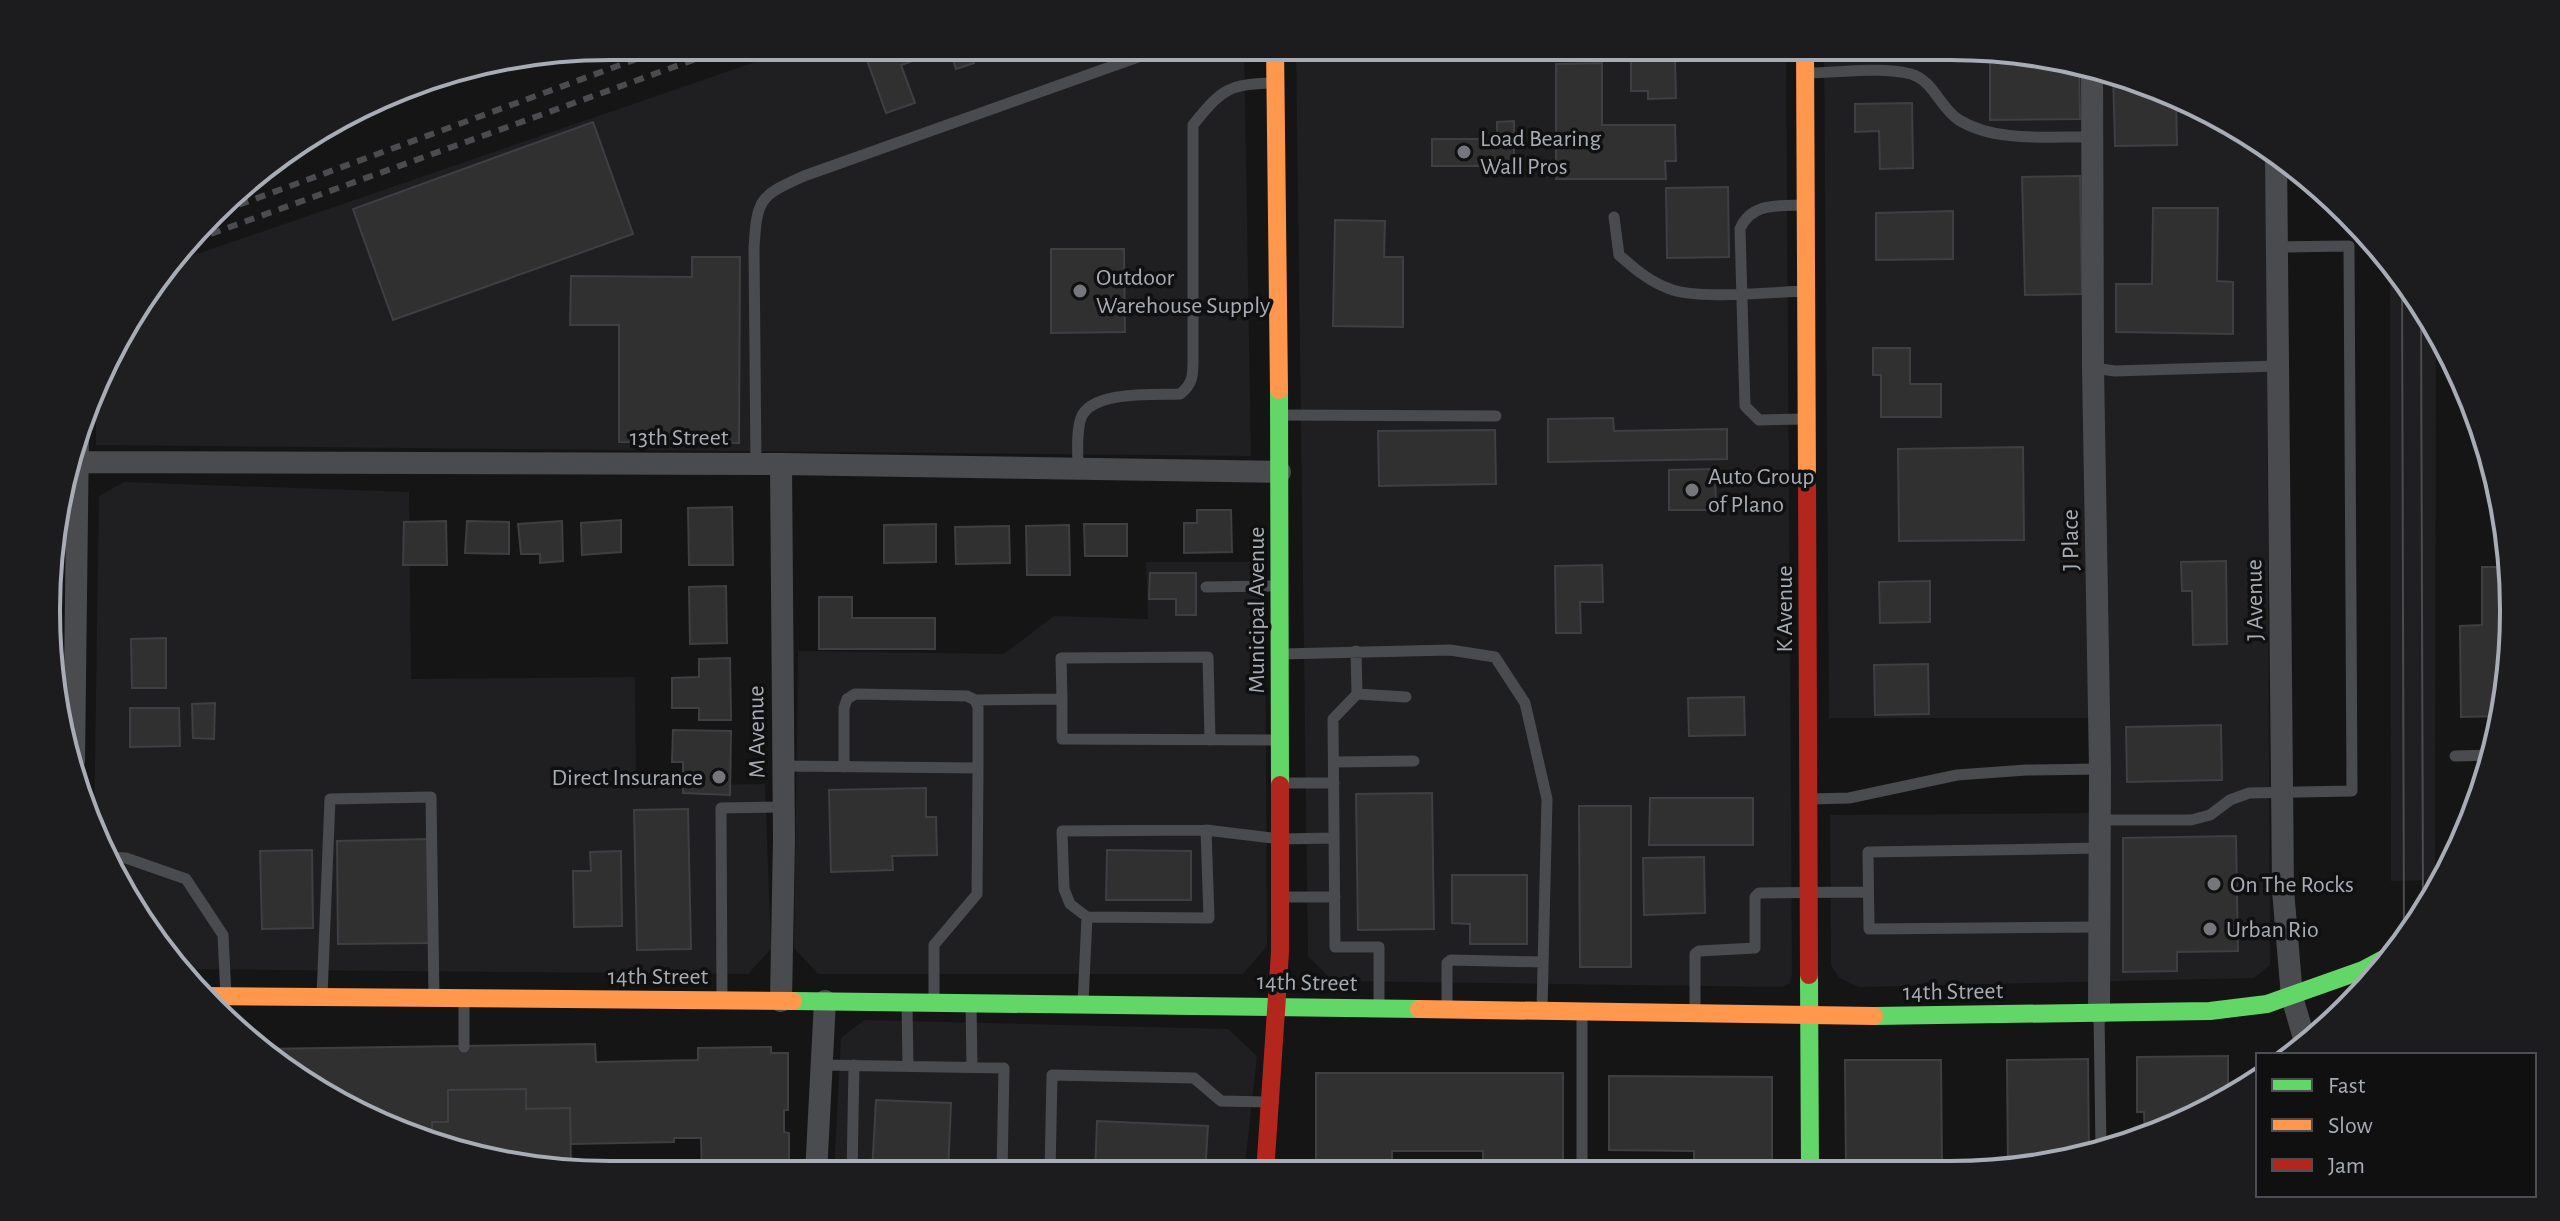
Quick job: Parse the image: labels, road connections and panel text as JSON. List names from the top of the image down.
{
  "streets": {
    "main road": ["K Avenue", "Municipal Avenue", "14th Street"],
    "street": [
      "13th Street",
      "J Place",
      "J Avenue",
      "M Avenue"
    ]
  },
  "crossings": [
    ["13th Street", "Municipal Avenue"],
    ["13th Street", "M Avenue"],
    ["J Place", "14th Street"],
    ["J Avenue", "14th Street"],
    ["K Avenue", "14th Street"],
    ["Municipal Avenue", "14th Street"],
    ["M Avenue", "14th Street"]
  ],
  "places": [
    "Load Bearing Wall Pros",
    "Outdoor Warehouse Supply",
    "Auto Group of Plano",
    "Direct Insurance",
    "On The Rocks",
    "Urban Rio"
  ],
  "legend": ["Fast", "Slow", "Jam"]
}
